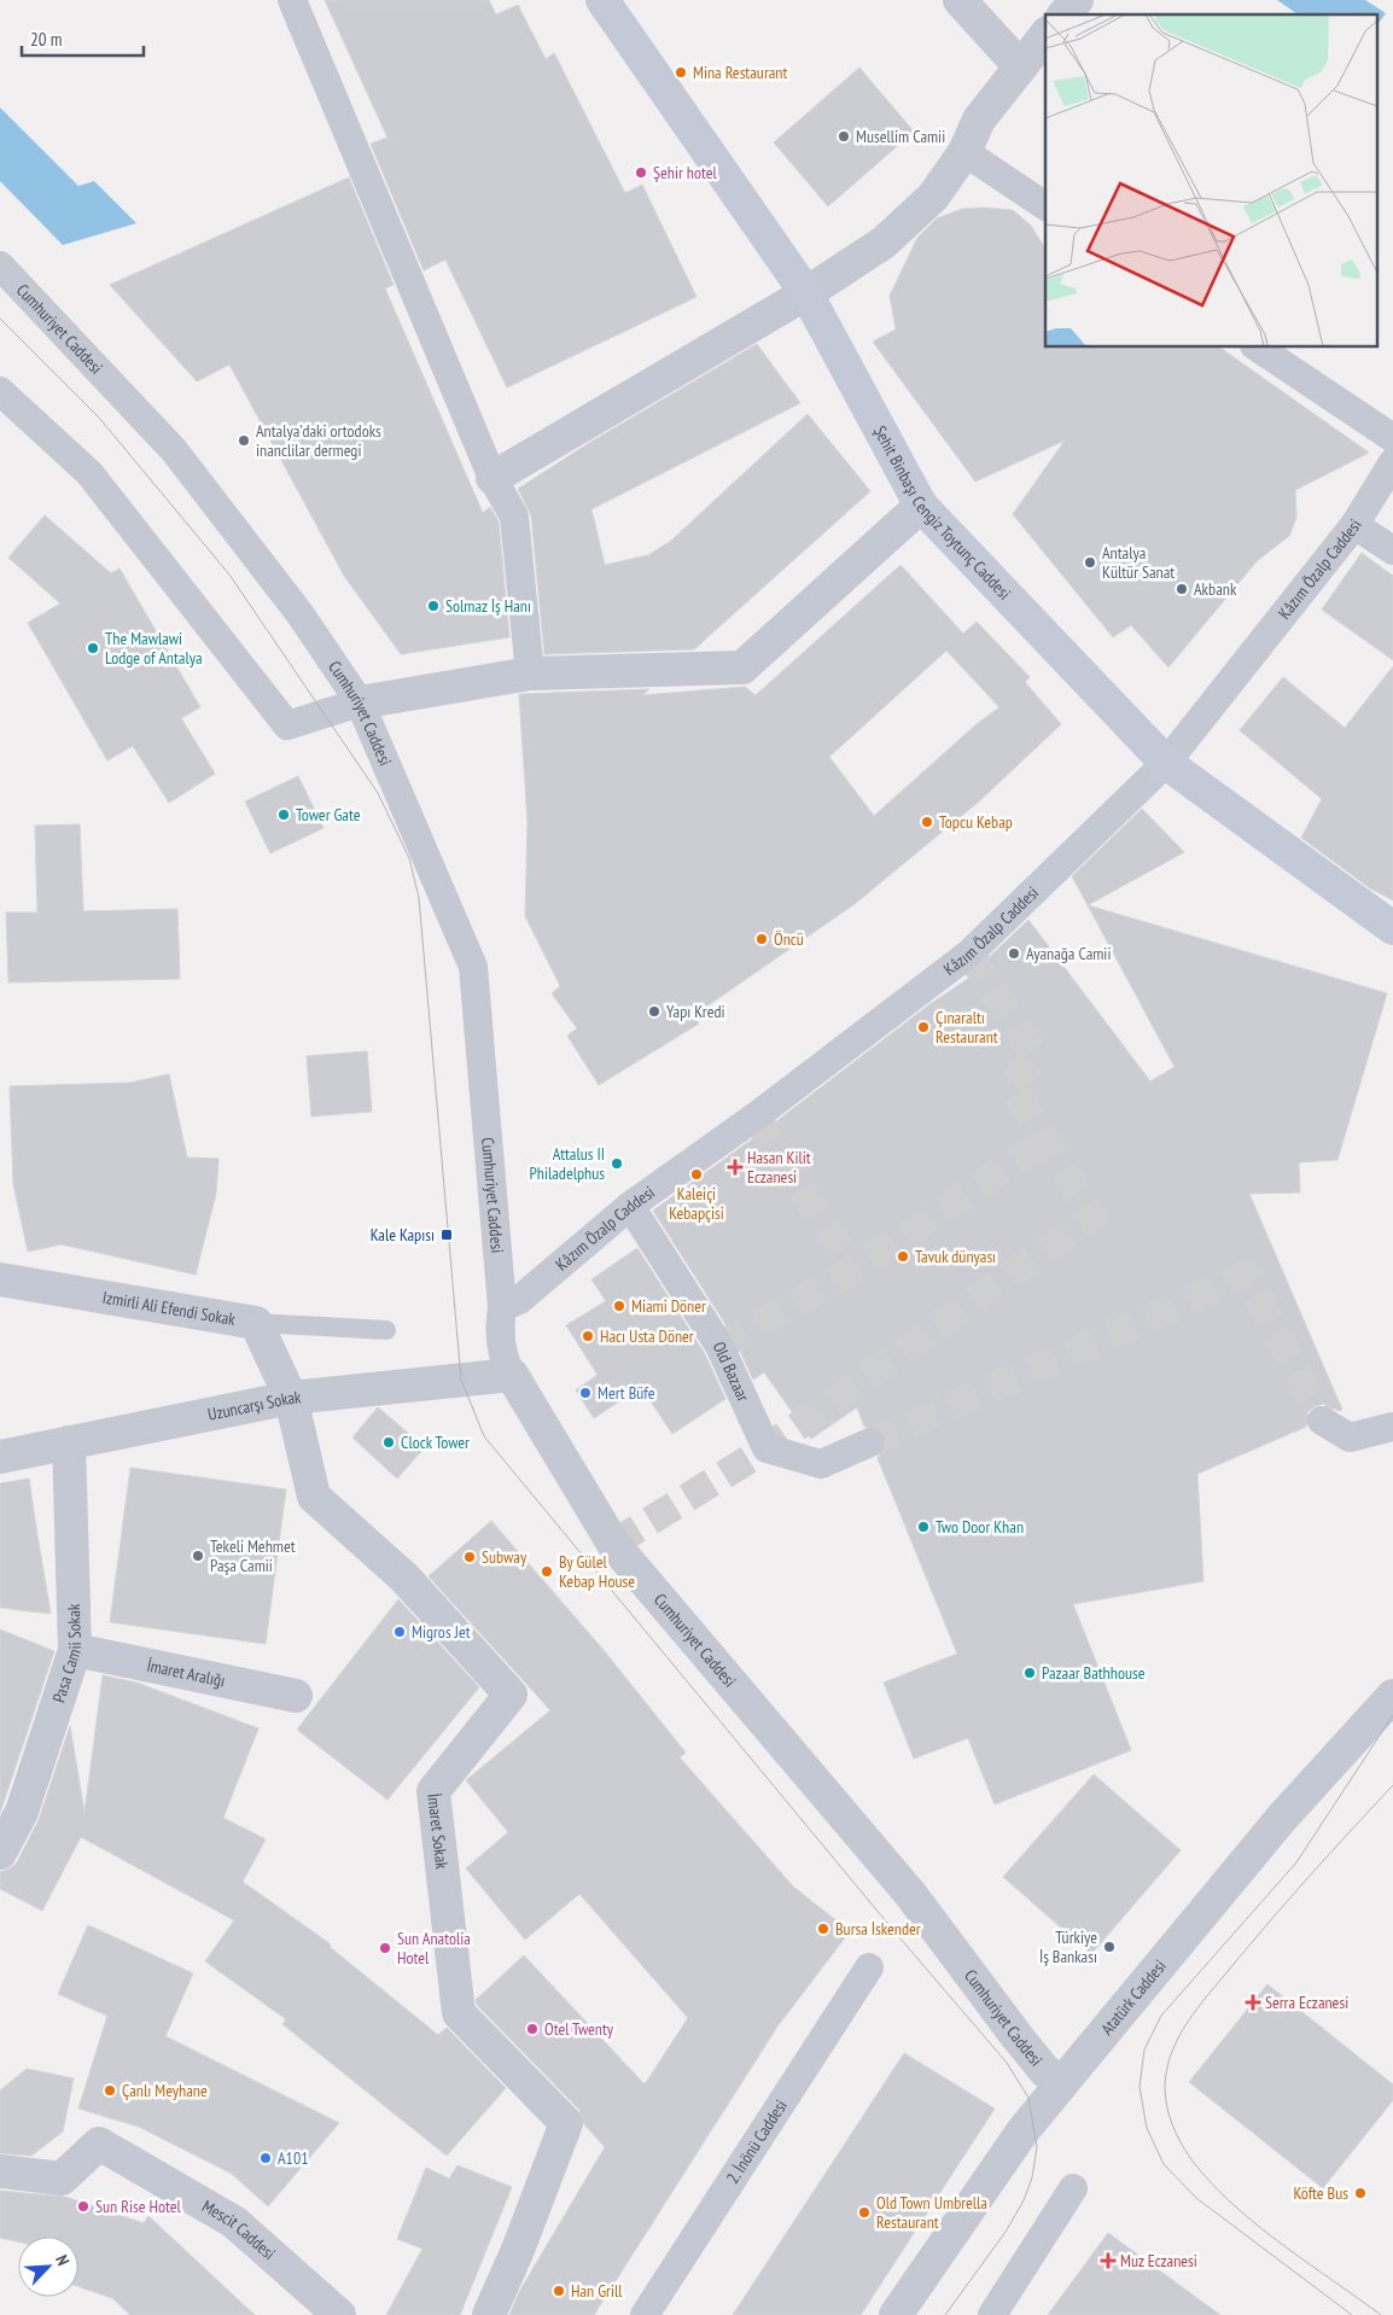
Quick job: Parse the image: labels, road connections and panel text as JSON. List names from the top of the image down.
{
  "streets": {
    "main road": ["Şehit Binbaşı Cengiz Toytunç Caddesi"],
    "street": [
      "Cumhuriyet Caddesi",
      "Kâzım Özalp Caddesi",
      "Izmirli Ali Efendi Sokak",
      "Old Bazaar",
      "Uzuncarşı Sokak",
      "Pasa Camii Sokak",
      "İmaret Aralığı",
      "İmaret Sokak",
      "Atatürk Caddesi",
      "2. İnönü Caddesi",
      "Mescit Caddesi"
    ]
  },
  "crossings": [
    ["Cumhuriyet Caddesi", "Kâzım Özalp Caddesi"],
    ["Cumhuriyet Caddesi", "Uzuncarşı Sokak"],
    ["Cumhuriyet Caddesi", "Atatürk Caddesi"],
    ["Şehit Binbaşı Cengiz Toytunç Caddesi", "Kâzım Özalp Caddesi"],
    ["Kâzım Özalp Caddesi", "Old Bazaar"],
    ["Izmirli Ali Efendi Sokak", "Uzuncarşı Sokak"],
    ["Izmirli Ali Efendi Sokak", "İmaret Sokak"],
    ["Uzuncarşı Sokak", "Pasa Camii Sokak"],
    ["Uzuncarşı Sokak", "İmaret Sokak"],
    ["Pasa Camii Sokak", "İmaret Aralığı"]
  ],
  "places": {
    "other": [
      "Mina Restaurant",
      "Musellim Camii",
      "Şehir hotel",
      "Antalya’daki ortodoks inanclilar dermegi",
      "Antalya Kültür Sanat",
      "Akbank",
      "Solmaz İş Hanı",
      "The Mawlawi Lodge of Antalya",
      "Tower Gate",
      "Topcu Kebap",
      "Öncü",
      "Ayanağa Camii",
      "Yapı Kredi",
      "Çınaraltı Restaurant",
      "Attalus II Philadelphus",
      "Kaleiçi Kebapçisi",
      "Tavuk dünyası",
      "Miami Döner",
      "Hacı Usta Döner",
      "Mert Büfe",
      "Clock Tower",
      "Two Door Khan",
      "Tekeli Mehmet Paşa Camii",
      "Subway",
      "By Gülel Kebap House",
      "Migros Jet",
      "Pazaar Bathhouse",
      "Bursa İskender",
      "Türkiye İş Bankası",
      "Sun Anatolia Hotel",
      "Otel Twenty",
      "Çanlı Meyhane",
      "A101",
      "Köfte Bus",
      "Sun Rise Hotel",
      "Old Town Umbrella Restaurant",
      "Han Grill"
    ],
    "health": ["Hasan Kilit Eczanesi", "Serra Eczanesi", "Muz Eczanesi"],
    "transit": ["Kale Kapısı"]
  },
  "scale_bar": "20 m",
  "north": "top right"
}
